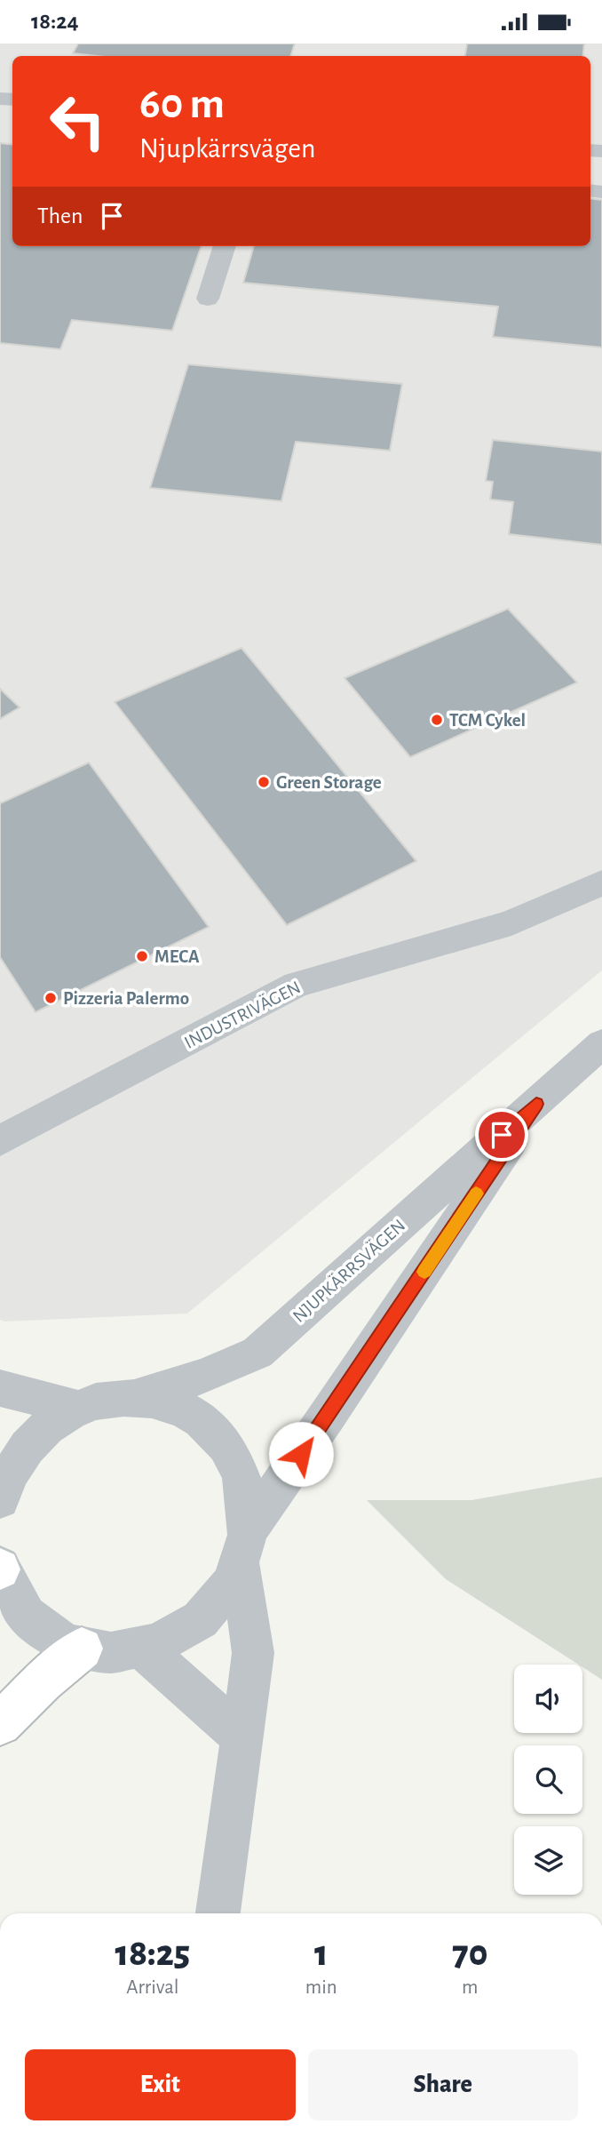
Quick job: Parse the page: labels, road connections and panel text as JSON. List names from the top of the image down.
{
  "streets": {
    "street": ["INDUSTRIVÄGEN", "NJUPKÄRRSVÄGEN"]
  },
  "places": [
    "TCM Cykel",
    "Green Storage",
    "MECA",
    "Pizzeria Palermo"
  ],
  "page": {
    "status": "18:24",
    "turn": ["60 m", "Njupkärrsvägen"],
    "then": "Then",
    "eta": [
      "18:25",
      "Arrival",
      "1",
      "min",
      "70",
      "m"
    ],
    "buttons": ["Exit", "Share"]
  }
}
